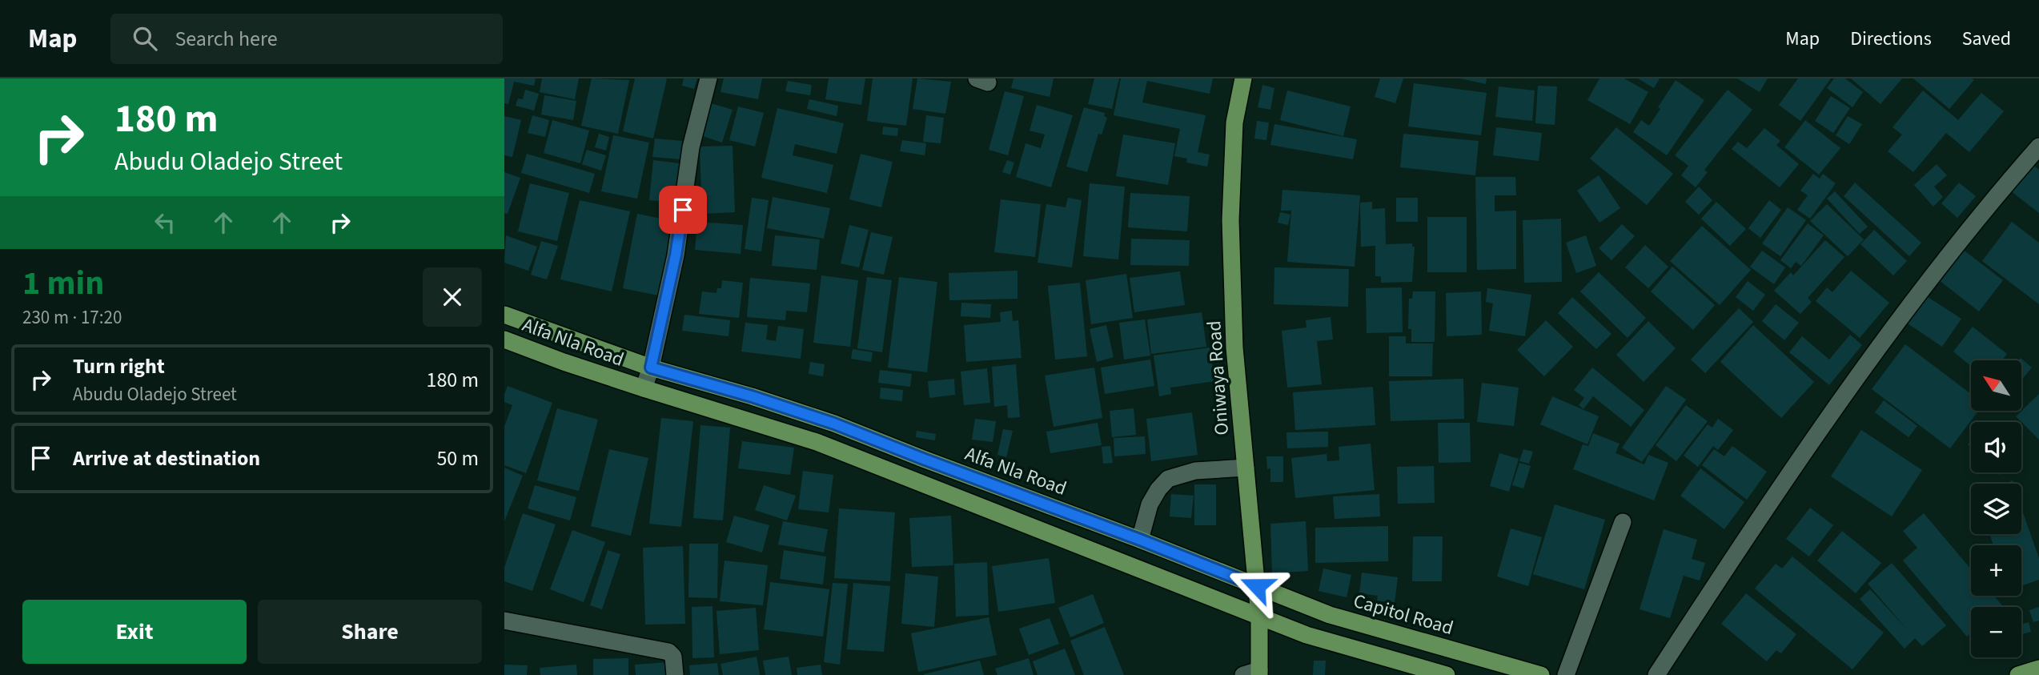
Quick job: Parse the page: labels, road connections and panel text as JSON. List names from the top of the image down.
{
  "streets": {
    "main road": ["Alfa Nla Road", "Oniwaya Road", "Capitol Road"]
  },
  "crossings": [
    ["Alfa Nla Road", "Oniwaya Road"],
    ["Alfa Nla Road", "Capitol Road"],
    ["Oniwaya Road", "Capitol Road"]
  ],
  "north": "top left",
  "page": {
    "header": "Map",
    "search": "Search here",
    "nav": ["Map", "Directions", "Saved"],
    "turn": ["180 m", "Abudu Oladejo Street"],
    "heading": ["1 min", "230 m · 17:20"],
    "list": [
      {
        "name": "Turn right",
        "note": "Abudu Oladejo Street",
        "value": "180 m"
      },
      {
        "name": "Arrive at destination",
        "value": "50 m"
      }
    ],
    "map_buttons": ["+", "−"],
    "buttons": ["Exit", "Share"]
  }
}
